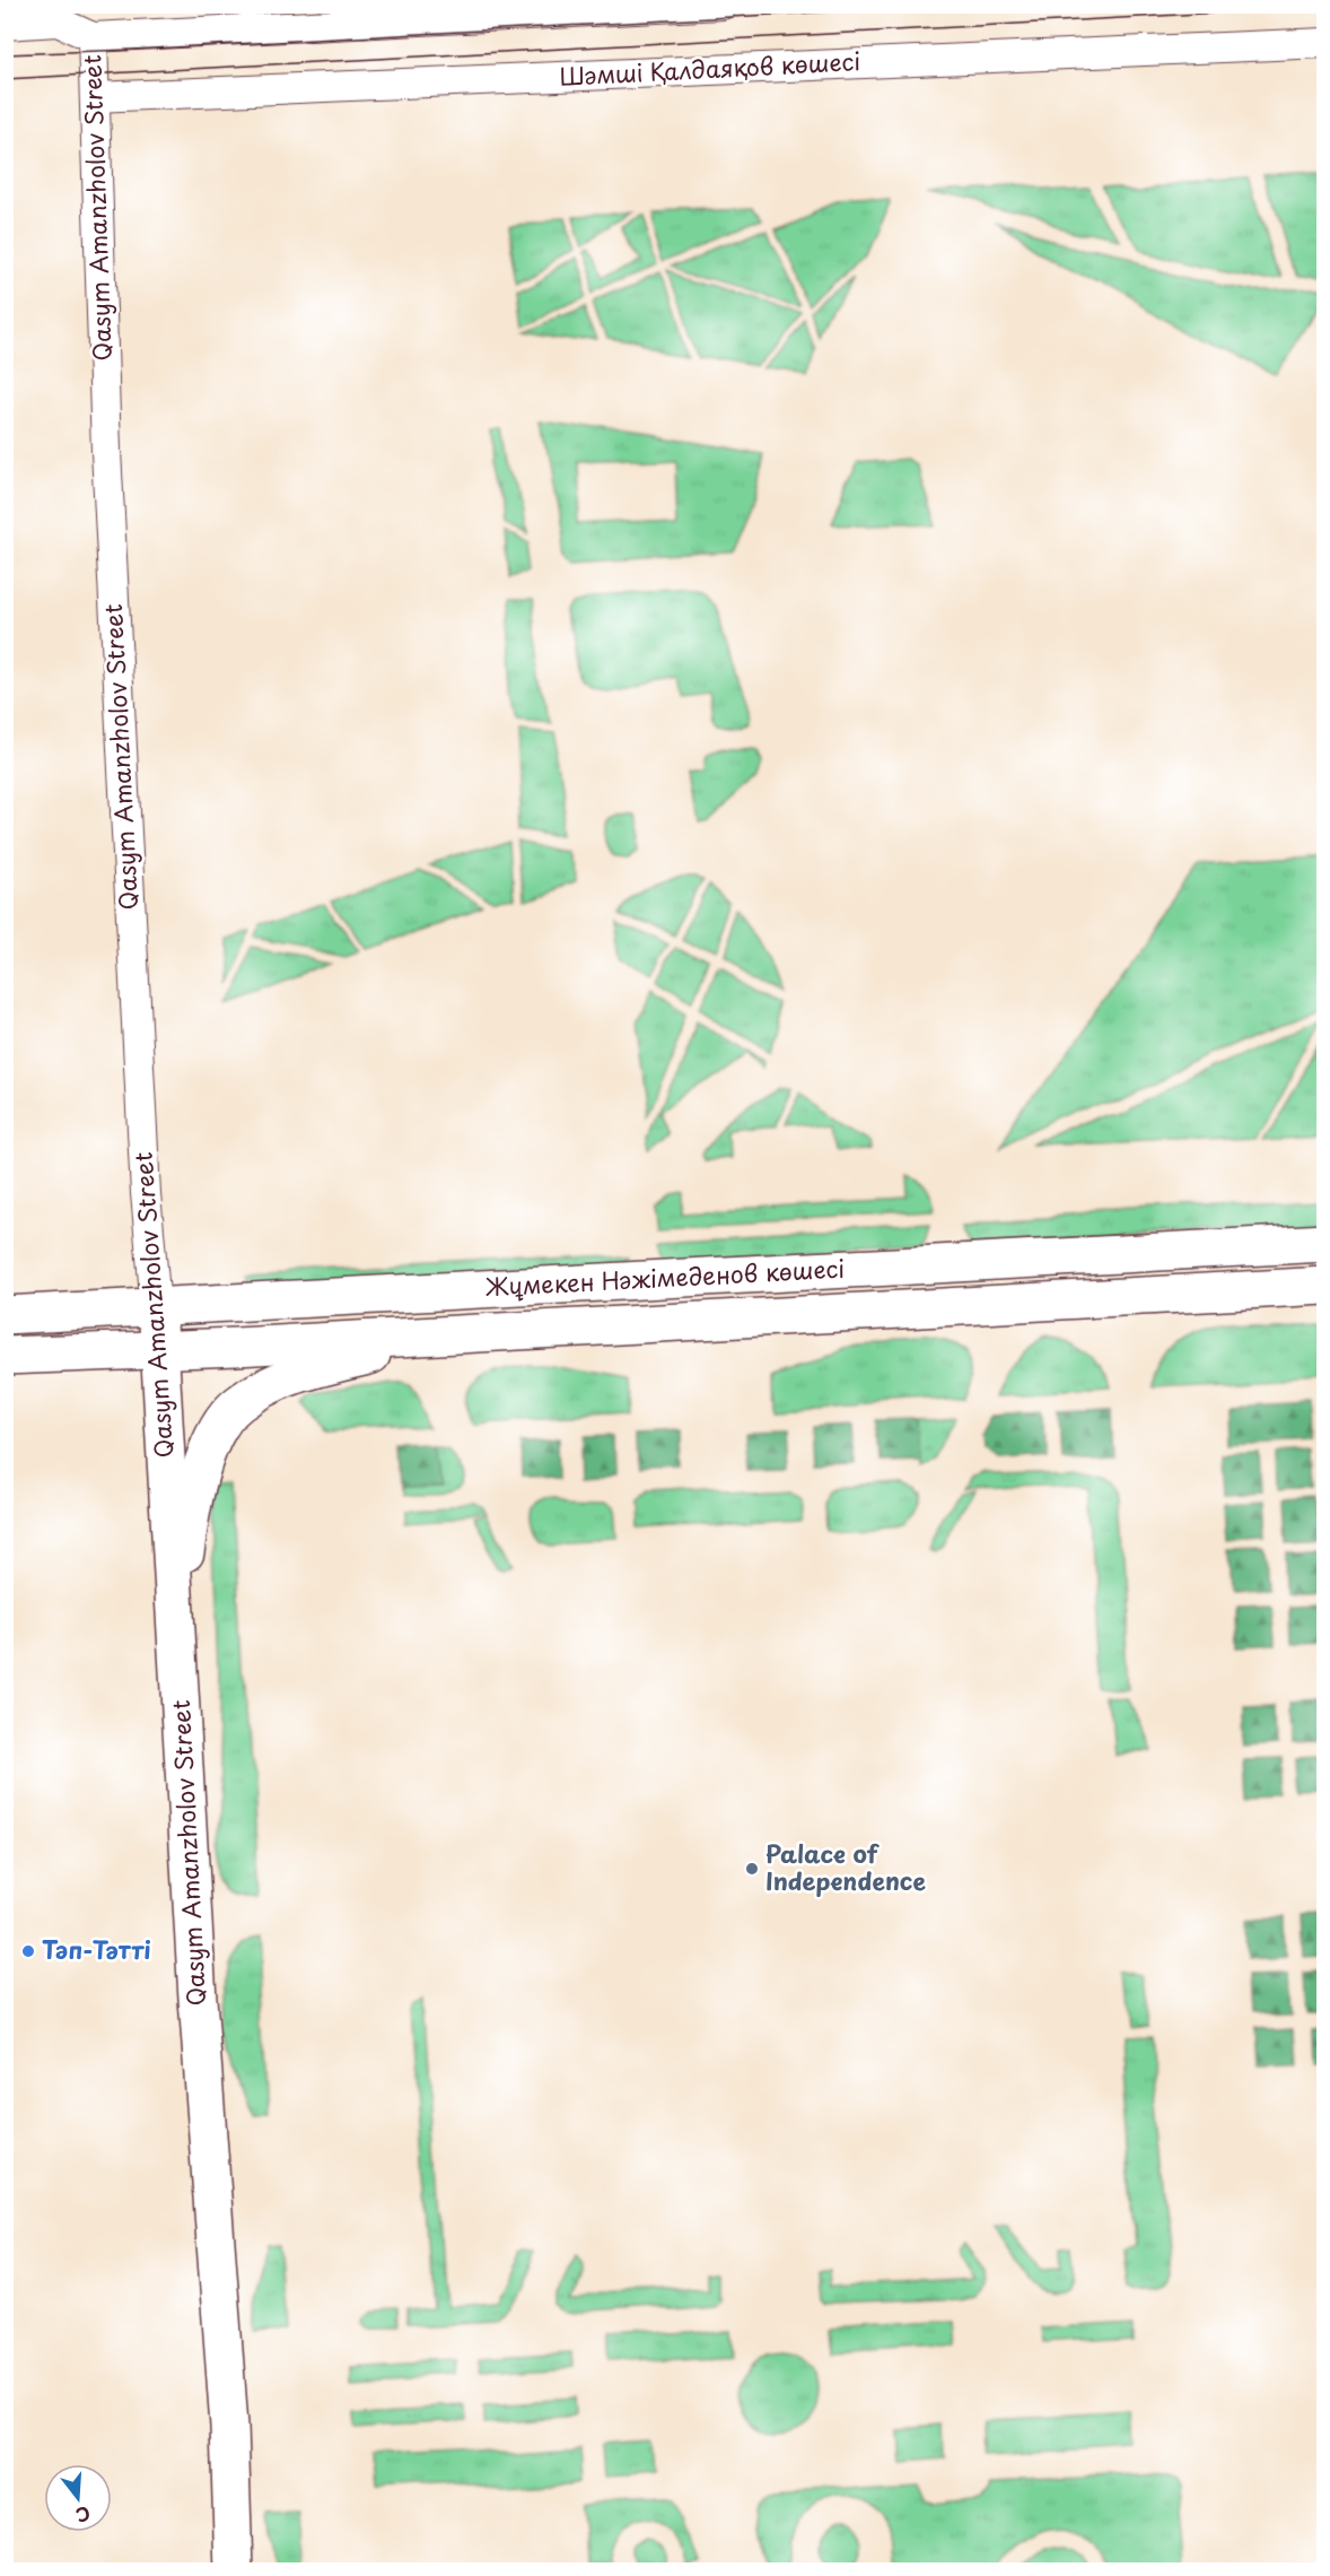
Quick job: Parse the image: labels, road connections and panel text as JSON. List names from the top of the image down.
{
  "streets": {
    "main road": ["Qasym Amanzholov Street", "Жұмекен Нәжімеденов көшесі"],
    "street": ["Шәмші Қалдаяқов көшесі"]
  },
  "crossings": [
    ["Шәмші Қалдаяқов көшесі", "Qasym Amanzholov Street"],
    ["Qasym Amanzholov Street", "Жұмекен Нәжімеденов көшесі"]
  ],
  "places": ["Palace of Independence", "Тәп-Тәтті"],
  "north": "bottom"
}
